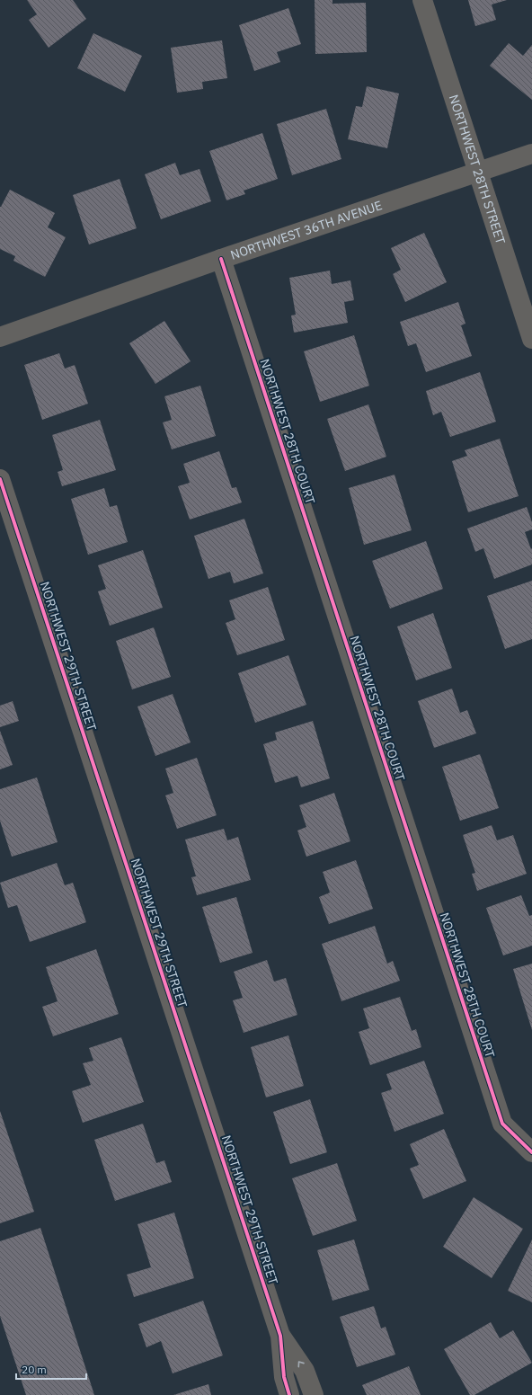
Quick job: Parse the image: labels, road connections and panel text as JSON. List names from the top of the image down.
{
  "streets": {
    "street": [
      "NORTHWEST 28TH STREET",
      "NORTHWEST 36TH AVENUE",
      "NORTHWEST 28TH COURT",
      "NORTHWEST 29TH STREET"
    ]
  },
  "crossings": [
    ["NORTHWEST 28TH STREET", "NORTHWEST 36TH AVENUE"],
    ["NORTHWEST 36TH AVENUE", "NORTHWEST 28TH COURT"]
  ],
  "scale_bar": "20 m"
}
